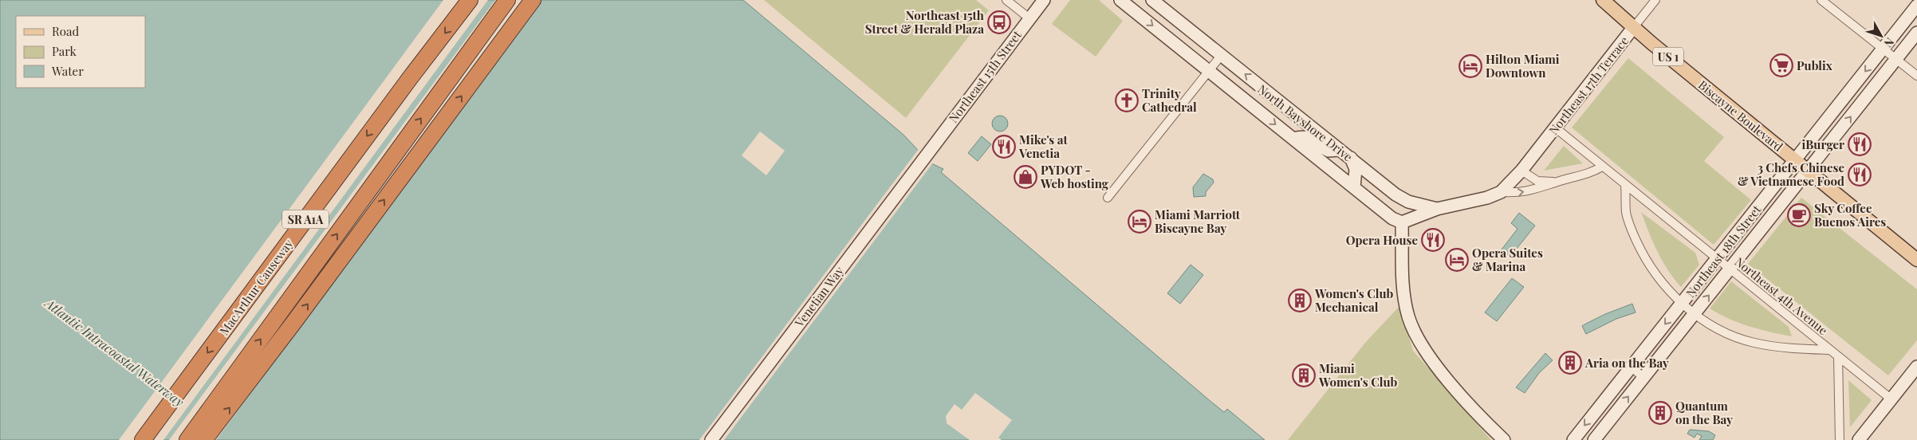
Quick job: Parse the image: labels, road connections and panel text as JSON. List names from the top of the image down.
{
  "streets": {
    "highway": ["SR A1A", "MacArthur Causeway"],
    "main road": ["US 1", "Biscayne Boulevard"],
    "street": [
      "Northeast 15th Street",
      "Northeast 17th Terrace",
      "North Bayshore Drive",
      "Northeast 18th Street",
      "Northeast 4th Avenue",
      "Venetian Way"
    ]
  },
  "crossings": [
    ["Northeast 15th Street", "Venetian Way"],
    ["Northeast 17th Terrace", "Biscayne Boulevard"],
    ["Northeast 17th Terrace", "North Bayshore Drive"],
    ["Northeast 17th Terrace", "Northeast 4th Avenue"],
    ["Biscayne Boulevard", "Northeast 18th Street"],
    ["Northeast 18th Street", "Northeast 4th Avenue"]
  ],
  "water": ["Atlantic Intracoastal Waterway"],
  "places": {
    "bus stop": ["Northeast 15th Street & Herald Plaza"],
    "supermarket": ["Publix"],
    "hotel": ["Hilton Miami Downtown", "Miami Marriott Biscayne Bay", "Opera Suites & Marina"],
    "church": ["Trinity Cathedral"],
    "restaurant": [
      "iBurger",
      "Mike's at Venetia",
      "3 Chefs Chinese & Vietnamese Food",
      "Opera House"
    ],
    "shop": ["PYDOT - Web hosting"],
    "cafe": ["Sky Coffee Buenos Aires"],
    "building": [
      "Women's Club Mechanical",
      "Aria on the Bay",
      "Miami Women's Club",
      "Quantum on the Bay"
    ]
  },
  "legend": ["Road", "Park", "Water"],
  "north": "bottom right"
}
